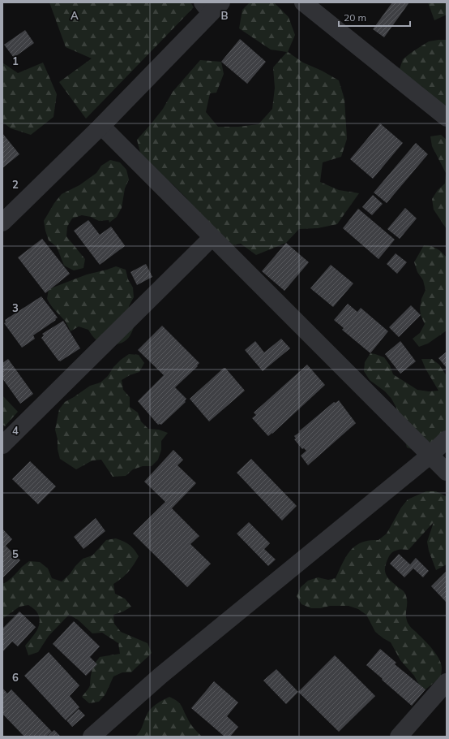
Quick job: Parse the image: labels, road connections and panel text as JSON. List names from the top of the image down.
{
  "scale_bar": "20 m",
  "grid": {
    "columns": ["A", "B"],
    "rows": [
      "1",
      "2",
      "3",
      "4",
      "5",
      "6"
    ]
  }
}
